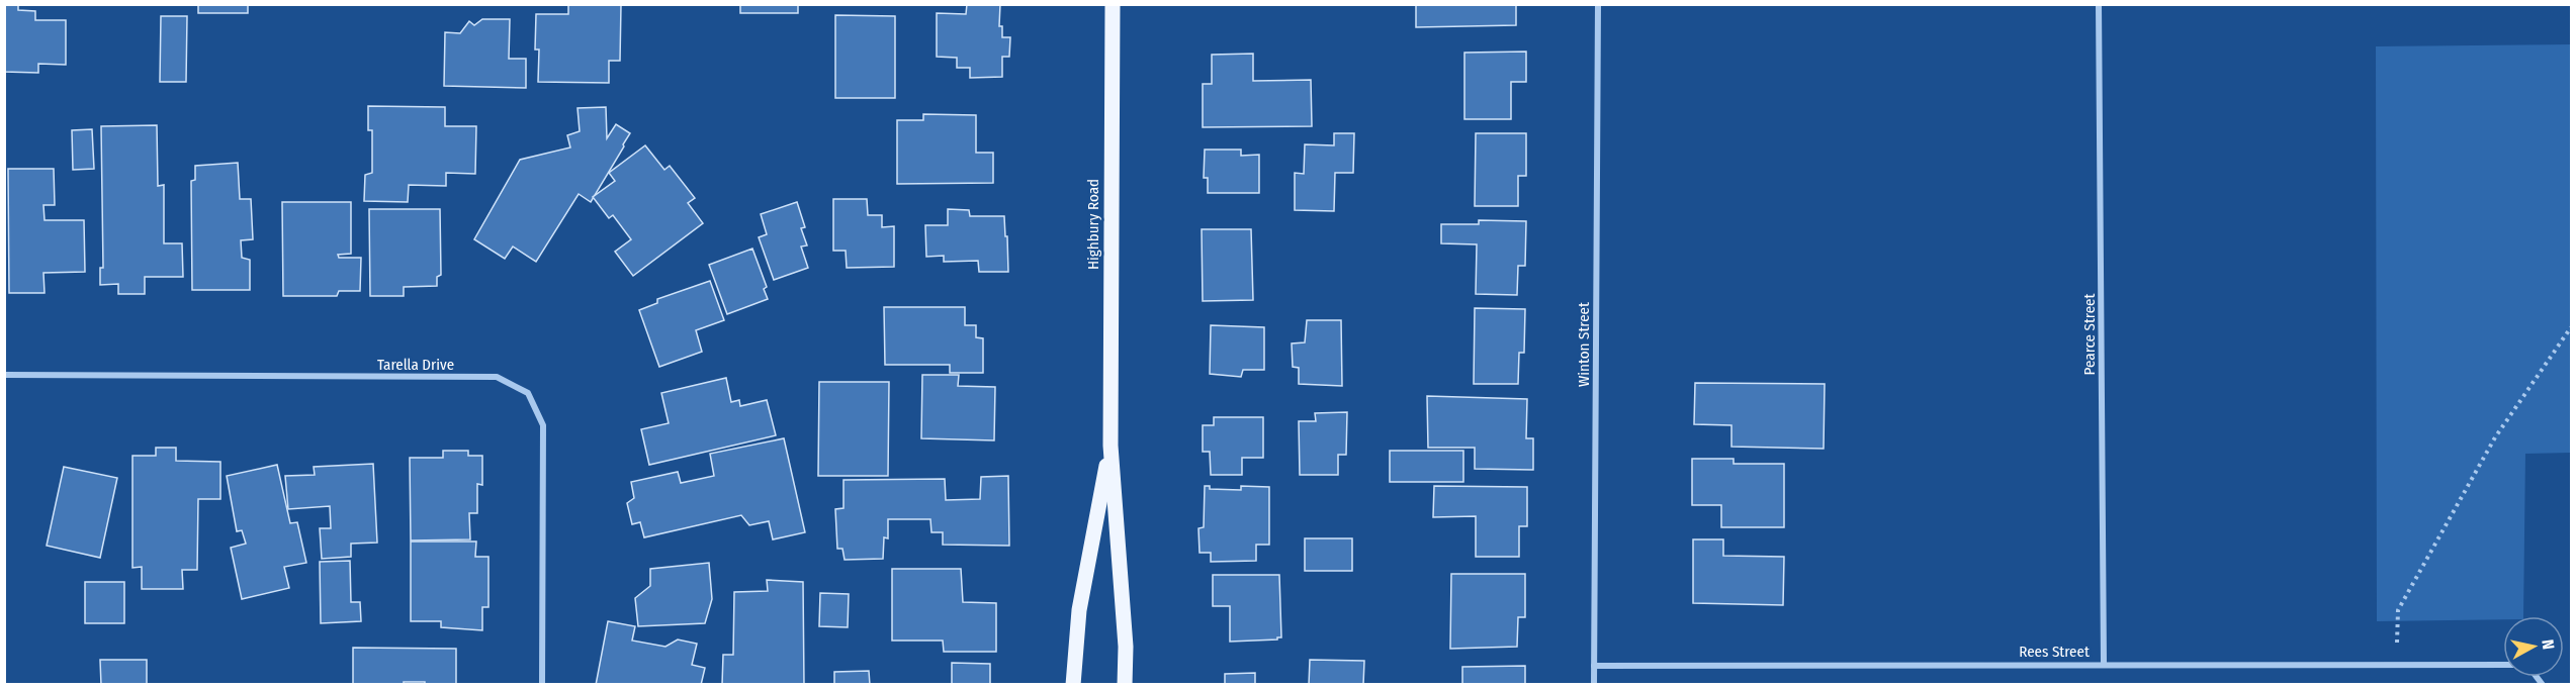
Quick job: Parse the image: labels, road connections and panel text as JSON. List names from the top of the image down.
{
  "streets": {
    "main road": ["Highbury Road"],
    "street": [
      "Pearce Street",
      "Winton Street",
      "Tarella Drive",
      "Rees Street"
    ]
  },
  "crossings": [
    ["Pearce Street", "Rees Street"],
    ["Winton Street", "Rees Street"]
  ],
  "north": "right"
}
